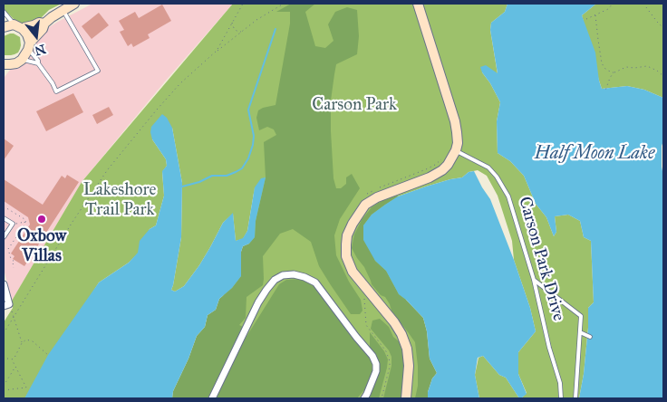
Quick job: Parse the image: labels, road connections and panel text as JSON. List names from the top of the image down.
{
  "streets": {
    "lane": ["Carson Park Drive"]
  },
  "water": ["Half Moon Lake"],
  "parks": ["Carson Park", "Lakeshore Trail Park"],
  "places": ["Oxbow Villas"],
  "north": "bottom"
}
